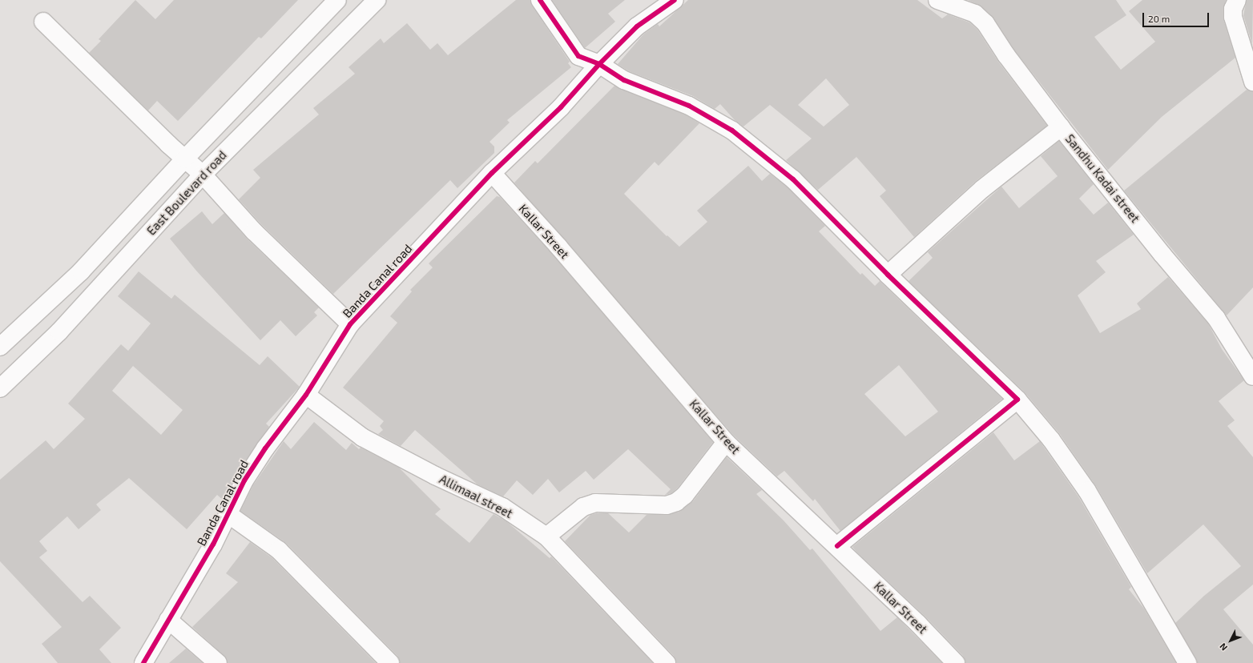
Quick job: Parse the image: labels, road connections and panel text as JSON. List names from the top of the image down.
{
  "streets": {
    "street": [
      "Sandhu Kadai street",
      "East Boulevard road",
      "Kallar Street",
      "Banda Canal road",
      "Allimaal street"
    ]
  },
  "crossings": [
    ["Kallar Street", "Banda Canal road"],
    ["Banda Canal road", "Allimaal street"]
  ],
  "scale_bar": "20 m",
  "north": "bottom left"
}
